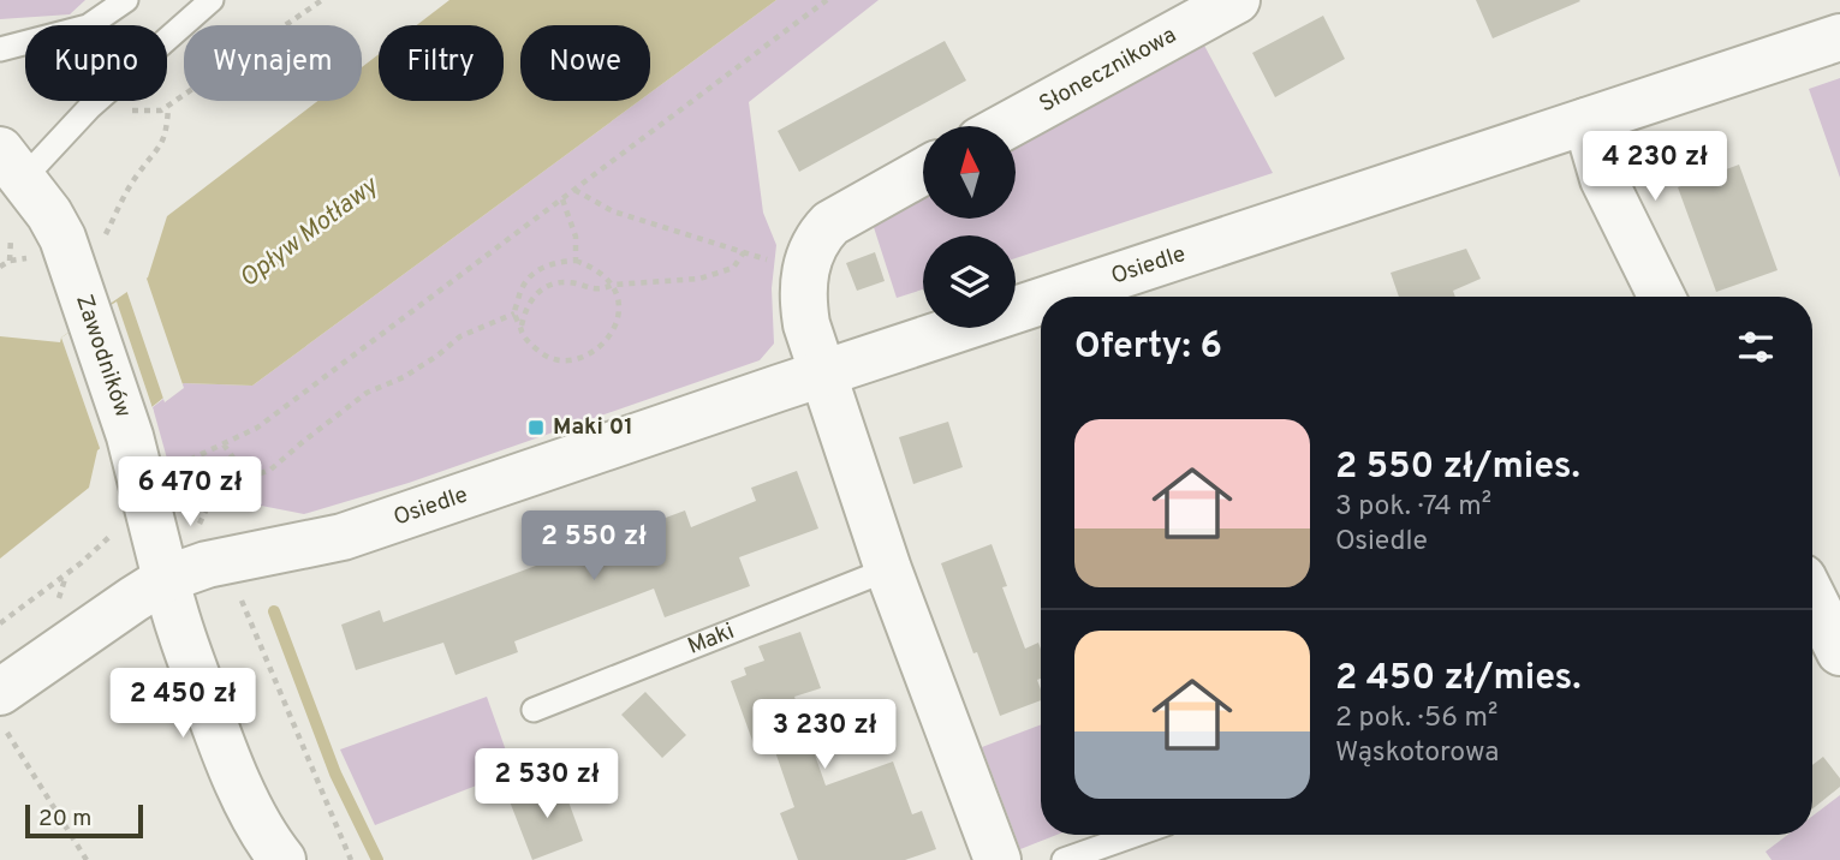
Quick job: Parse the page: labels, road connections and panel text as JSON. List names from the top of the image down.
{
  "streets": {
    "street": ["Słonecznikowa", "Osiedle", "Zawodników"],
    "lane": ["Maki"]
  },
  "crossings": [
    ["Osiedle", "Zawodników"]
  ],
  "water": ["Opływ Motławy"],
  "places": {
    "transit": ["Maki 01"]
  },
  "scale_bar": "20 m",
  "north": "top",
  "page": {
    "chip": [
      "Kupno",
      "Wynajem",
      "Filtry",
      "Nowe"
    ],
    "price": [
      "4 230 zł",
      "6 470 zł",
      "2 550 zł",
      "2 450 zł",
      "3 230 zł",
      "2 530 zł"
    ],
    "heading": "Oferty: 6",
    "list": [
      {
        "name": "2 550 zł/mies.",
        "note": "3 pok. · 74 m² · Osiedle"
      },
      {
        "name": "2 450 zł/mies.",
        "note": "2 pok. · 56 m² · Wąskotorowa"
      }
    ],
    "scale": "20 m"
  }
}
